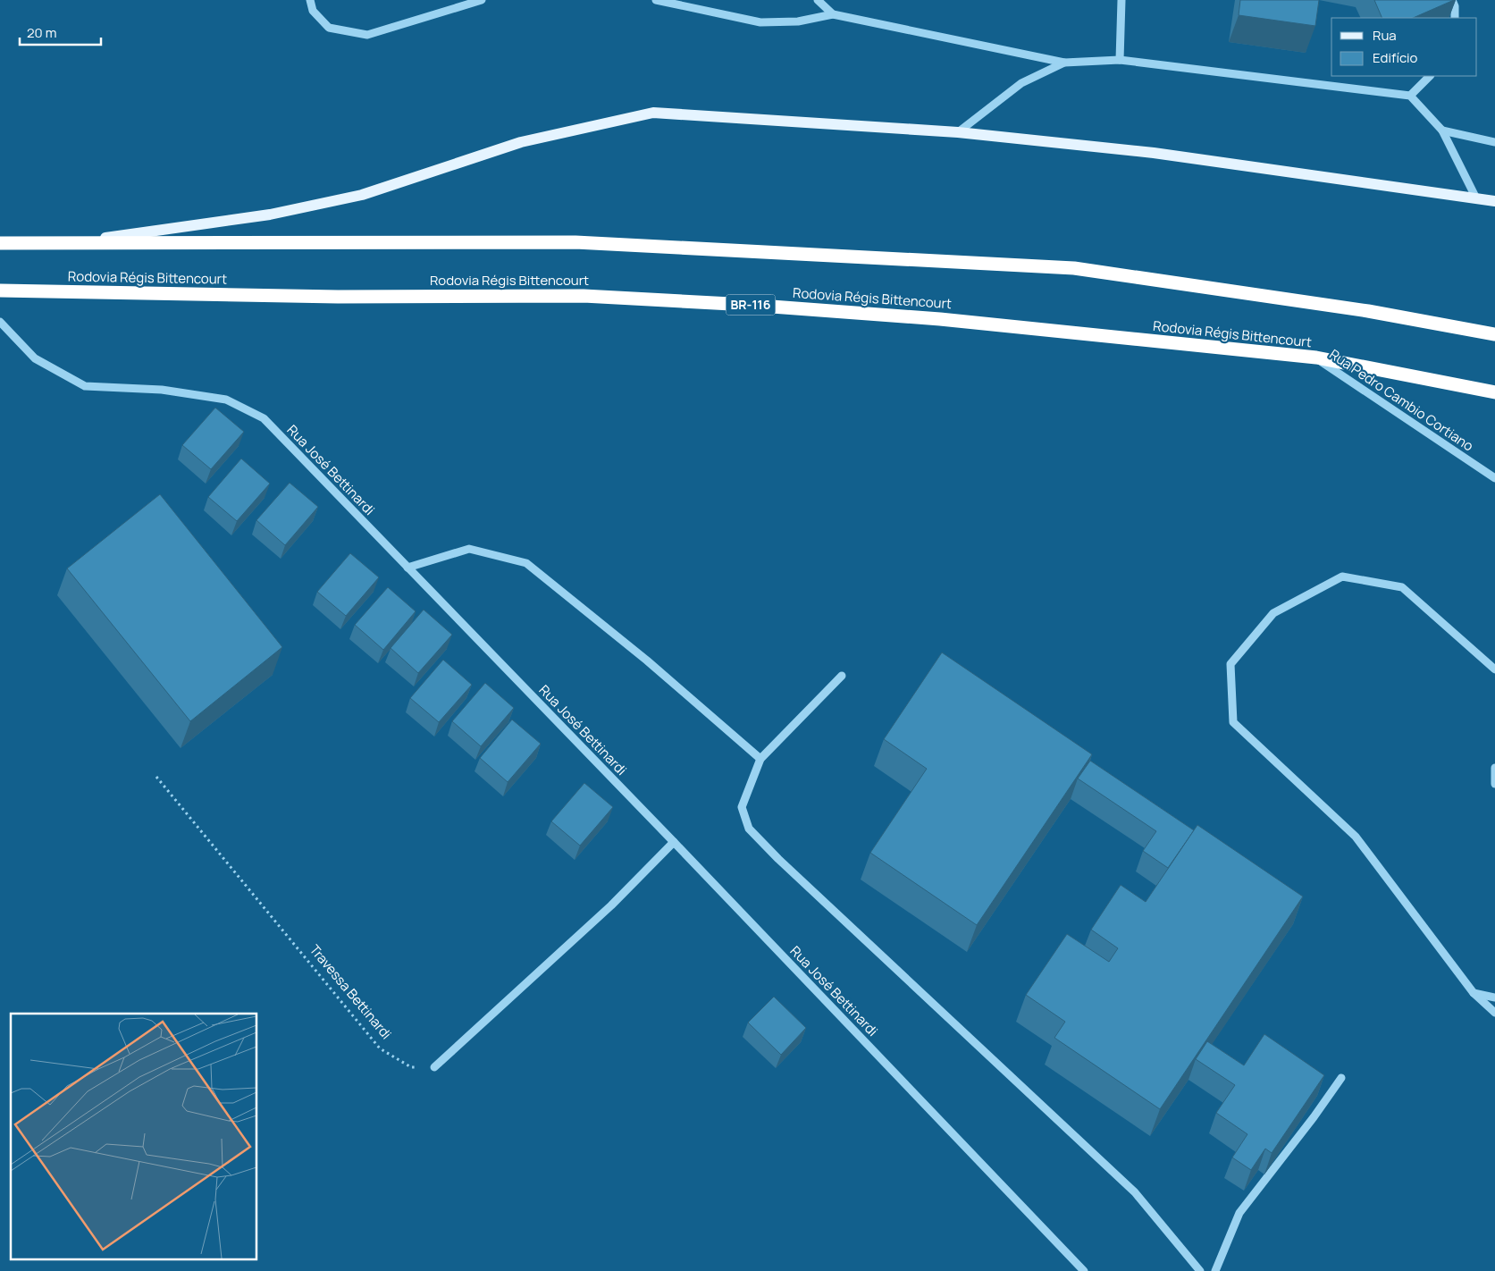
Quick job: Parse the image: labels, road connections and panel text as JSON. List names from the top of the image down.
{
  "streets": {
    "highway": ["Rodovia Régis Bittencourt", "BR-116"],
    "street": ["Rua Pedro Cambio Cortiano", "Rua José Bettinardi"],
    "path": ["Travessa Bettinardi"]
  },
  "crossings": [
    ["Rodovia Régis Bittencourt", "Rua Pedro Cambio Cortiano"]
  ],
  "legend": ["Rua", "Edifício"],
  "scale_bar": "20 m"
}
